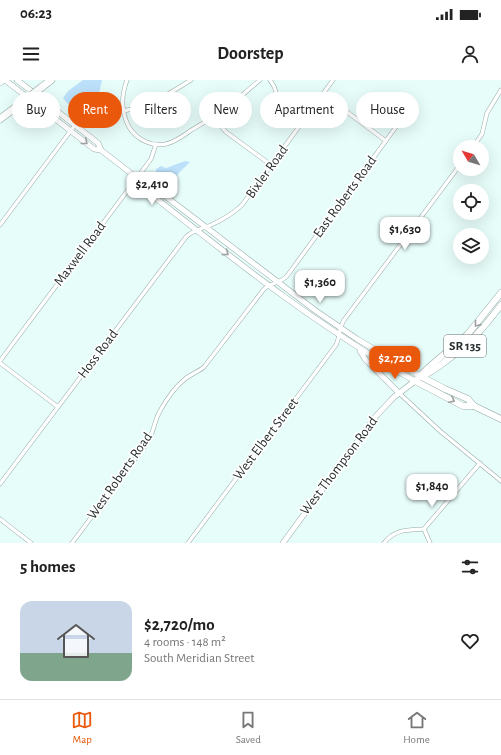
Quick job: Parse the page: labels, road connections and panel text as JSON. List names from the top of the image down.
{
  "streets": {
    "main road": ["SR 135", "West Thompson Road"],
    "street": [
      "Bixler Road",
      "East Roberts Road",
      "Maxwell Road",
      "Hoss Road",
      "West Elbert Street",
      "West Roberts Road"
    ]
  },
  "crossings": [
    ["Bixler Road", "Hoss Road"],
    ["East Roberts Road", "West Roberts Road"],
    ["SR 135", "West Thompson Road"]
  ],
  "north": "top left",
  "page": {
    "status": "06:23",
    "header": "Doorstep",
    "chip": [
      "Buy",
      "Rent",
      "Filters",
      "New",
      "Apartment",
      "House"
    ],
    "price": [
      "$2,410",
      "$1,630",
      "$1,360",
      "$2,720",
      "$1,840"
    ],
    "heading": "5 homes",
    "list": [
      {
        "name": "$2,720/mo",
        "note": "4 rooms · 148 m² · South Meridian Street"
      }
    ],
    "tabs": ["Map", "Saved", "Home"]
  }
}
